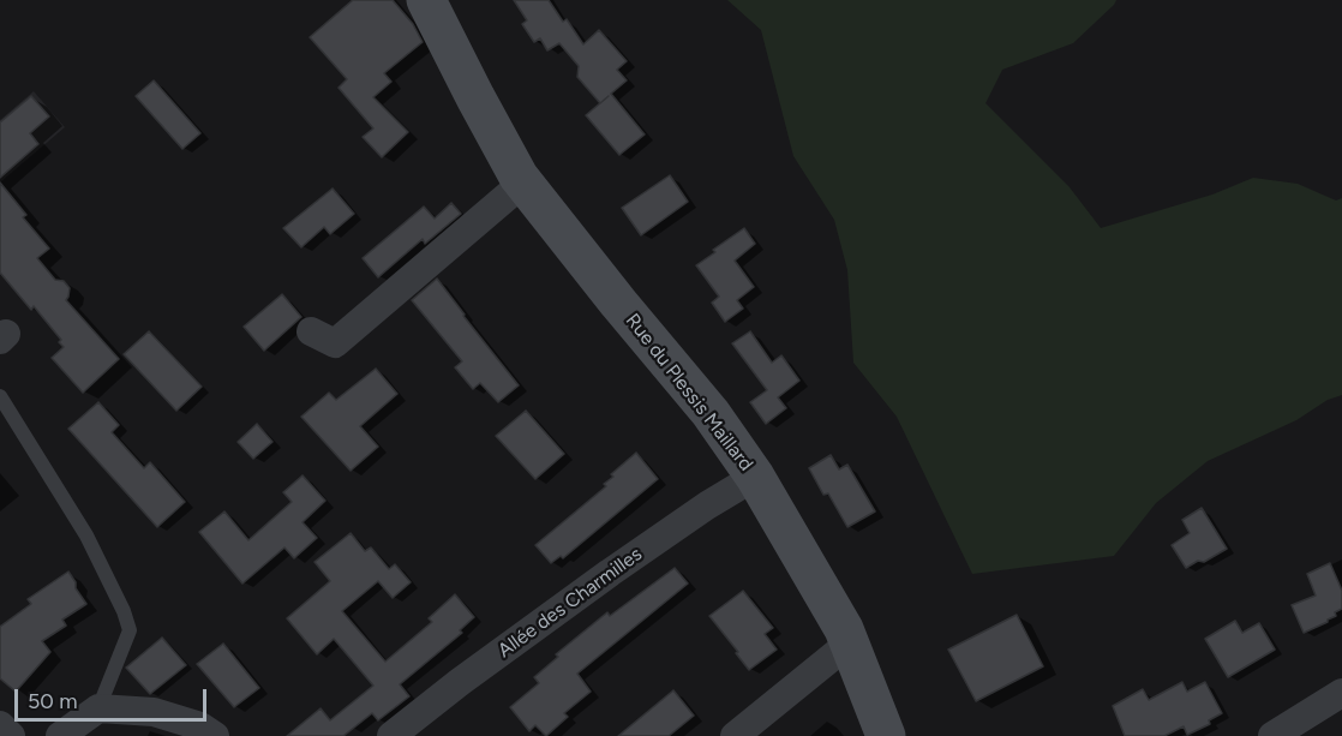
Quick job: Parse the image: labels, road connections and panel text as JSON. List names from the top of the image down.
{
  "streets": {
    "street": ["Rue du Plessis Maillard", "Allée des Charmilles"]
  },
  "crossings": [
    ["Rue du Plessis Maillard", "Allée des Charmilles"]
  ],
  "scale_bar": "50 m"
}
